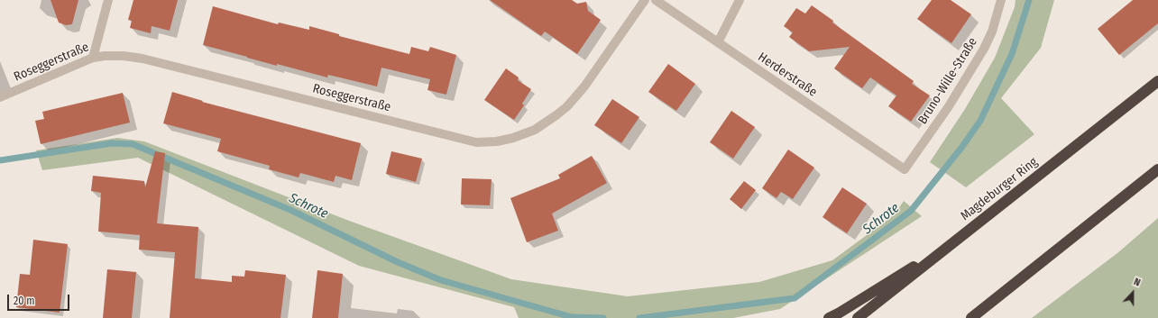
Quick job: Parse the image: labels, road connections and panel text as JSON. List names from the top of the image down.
{
  "streets": {
    "highway": ["Magdeburger Ring"],
    "street": ["Roseggerstraße", "Herderstraße", "Bruno-Wille-Straße"]
  },
  "crossings": [
    ["Herderstraße", "Bruno-Wille-Straße"]
  ],
  "water": ["Schrote"],
  "scale_bar": "20 m",
  "north": "top"
}
